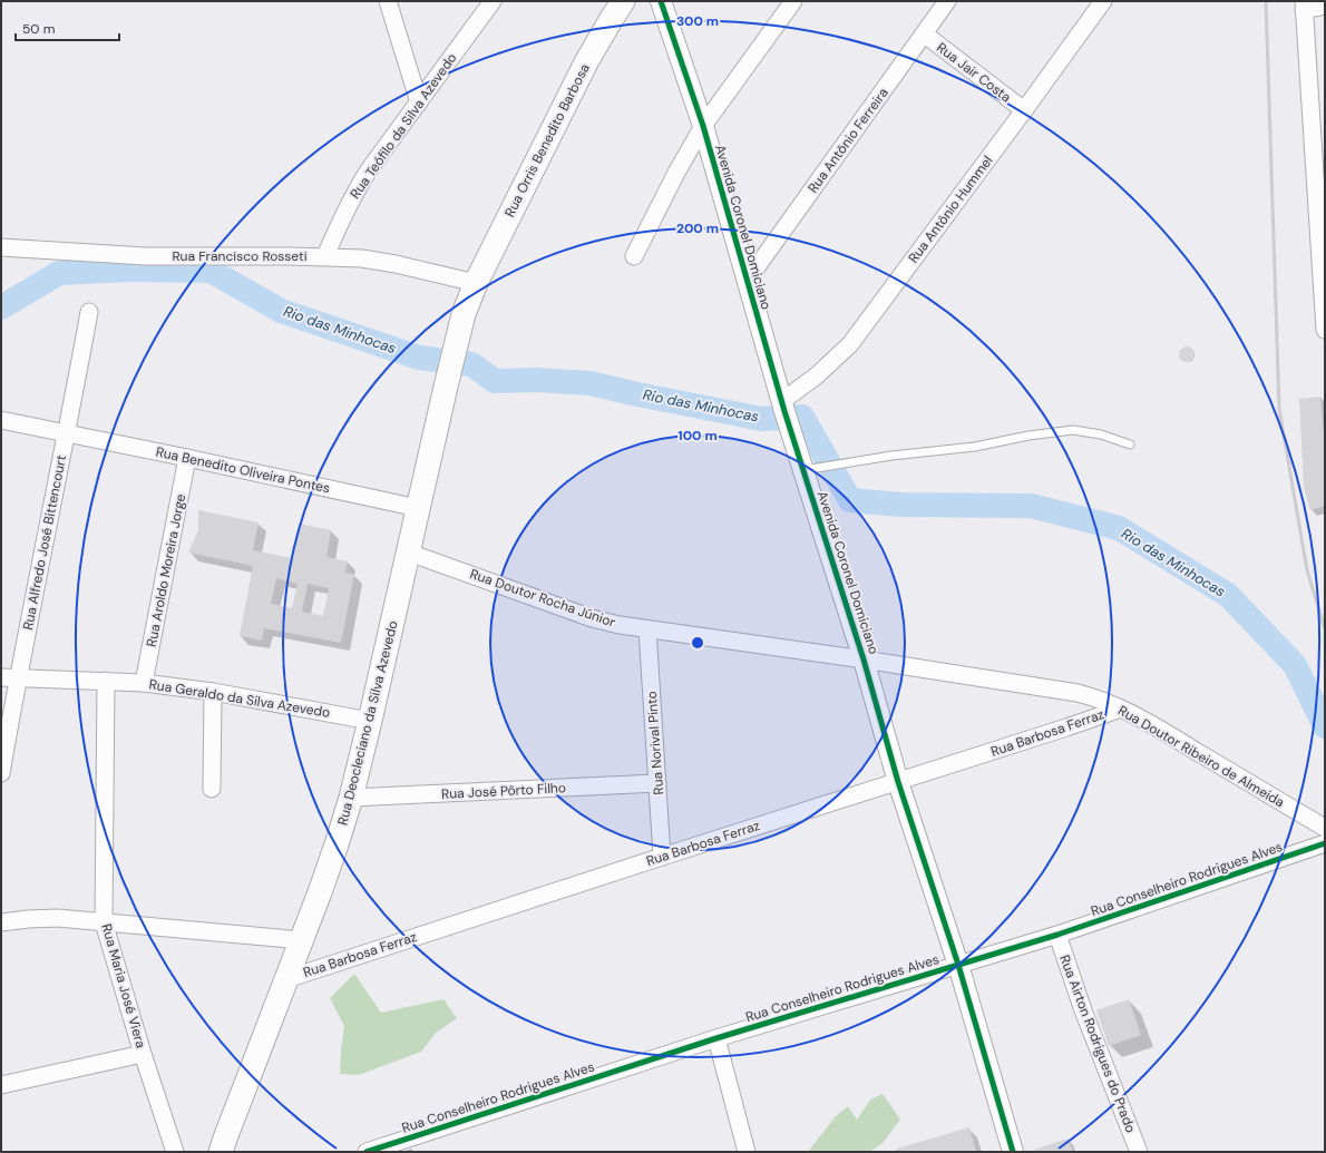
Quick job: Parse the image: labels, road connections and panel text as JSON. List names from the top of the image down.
{
  "streets": {
    "main road": ["Rua Orris Benedito Barbosa", "Rua Deocleciano da Silva Azevedo"],
    "street": [
      "Rua Jair Costa",
      "Rua Teófilo da Silva Azevedo",
      "Rua Antônio Ferreira",
      "Rua Antônio Hummel",
      "Avenida Coronel Domiciano",
      "Rua Francisco Rosseti",
      "Rua Benedito Oliveira Pontes",
      "Rua Alfredo José Bittencourt",
      "Rua Aroldo Moreira Jorge",
      "Rua Doutor Rocha Júnior",
      "Rua Geraldo da Silva Azevedo",
      "Rua Barbosa Ferraz",
      "Rua Norival Pinto",
      "Rua Doutor Ribeiro de Almeida",
      "Rua José Pôrto Filho",
      "Rua Conselheiro Rodrigues Alves",
      "Rua Maria José Viera",
      "Rua Airton Rodrigues do Prado"
    ]
  },
  "crossings": [
    ["Rua Jair Costa", "Rua Antônio Ferreira"],
    ["Rua Jair Costa", "Rua Antônio Hummel"],
    ["Rua Teófilo da Silva Azevedo", "Rua Francisco Rosseti"],
    ["Rua Orris Benedito Barbosa", "Rua Francisco Rosseti"],
    ["Rua Orris Benedito Barbosa", "Rua Deocleciano da Silva Azevedo"],
    ["Rua Antônio Ferreira", "Avenida Coronel Domiciano"],
    ["Rua Antônio Hummel", "Avenida Coronel Domiciano"],
    ["Avenida Coronel Domiciano", "Rua Doutor Rocha Júnior"],
    ["Avenida Coronel Domiciano", "Rua Barbosa Ferraz"],
    ["Avenida Coronel Domiciano", "Rua Doutor Ribeiro de Almeida"],
    ["Avenida Coronel Domiciano", "Rua Conselheiro Rodrigues Alves"],
    ["Rua Francisco Rosseti", "Rua Deocleciano da Silva Azevedo"],
    ["Rua Benedito Oliveira Pontes", "Rua Alfredo José Bittencourt"],
    ["Rua Benedito Oliveira Pontes", "Rua Aroldo Moreira Jorge"],
    ["Rua Benedito Oliveira Pontes", "Rua Deocleciano da Silva Azevedo"],
    ["Rua Alfredo José Bittencourt", "Rua Geraldo da Silva Azevedo"],
    ["Rua Aroldo Moreira Jorge", "Rua Geraldo da Silva Azevedo"],
    ["Rua Doutor Rocha Júnior", "Rua Deocleciano da Silva Azevedo"],
    ["Rua Doutor Rocha Júnior", "Rua Norival Pinto"],
    ["Rua Doutor Rocha Júnior", "Rua Doutor Ribeiro de Almeida"],
    ["Rua Geraldo da Silva Azevedo", "Rua Deocleciano da Silva Azevedo"],
    ["Rua Geraldo da Silva Azevedo", "Rua Maria José Viera"],
    ["Rua Deocleciano da Silva Azevedo", "Rua Barbosa Ferraz"],
    ["Rua Deocleciano da Silva Azevedo", "Rua José Pôrto Filho"],
    ["Rua Barbosa Ferraz", "Rua Norival Pinto"],
    ["Rua Barbosa Ferraz", "Rua Doutor Ribeiro de Almeida"],
    ["Rua Norival Pinto", "Rua José Pôrto Filho"],
    ["Rua Conselheiro Rodrigues Alves", "Rua Airton Rodrigues do Prado"]
  ],
  "water": ["Rio das Minhocas"],
  "scale_bar": "50 m",
  "rings": ["300 m", "200 m", "100 m"]
}
